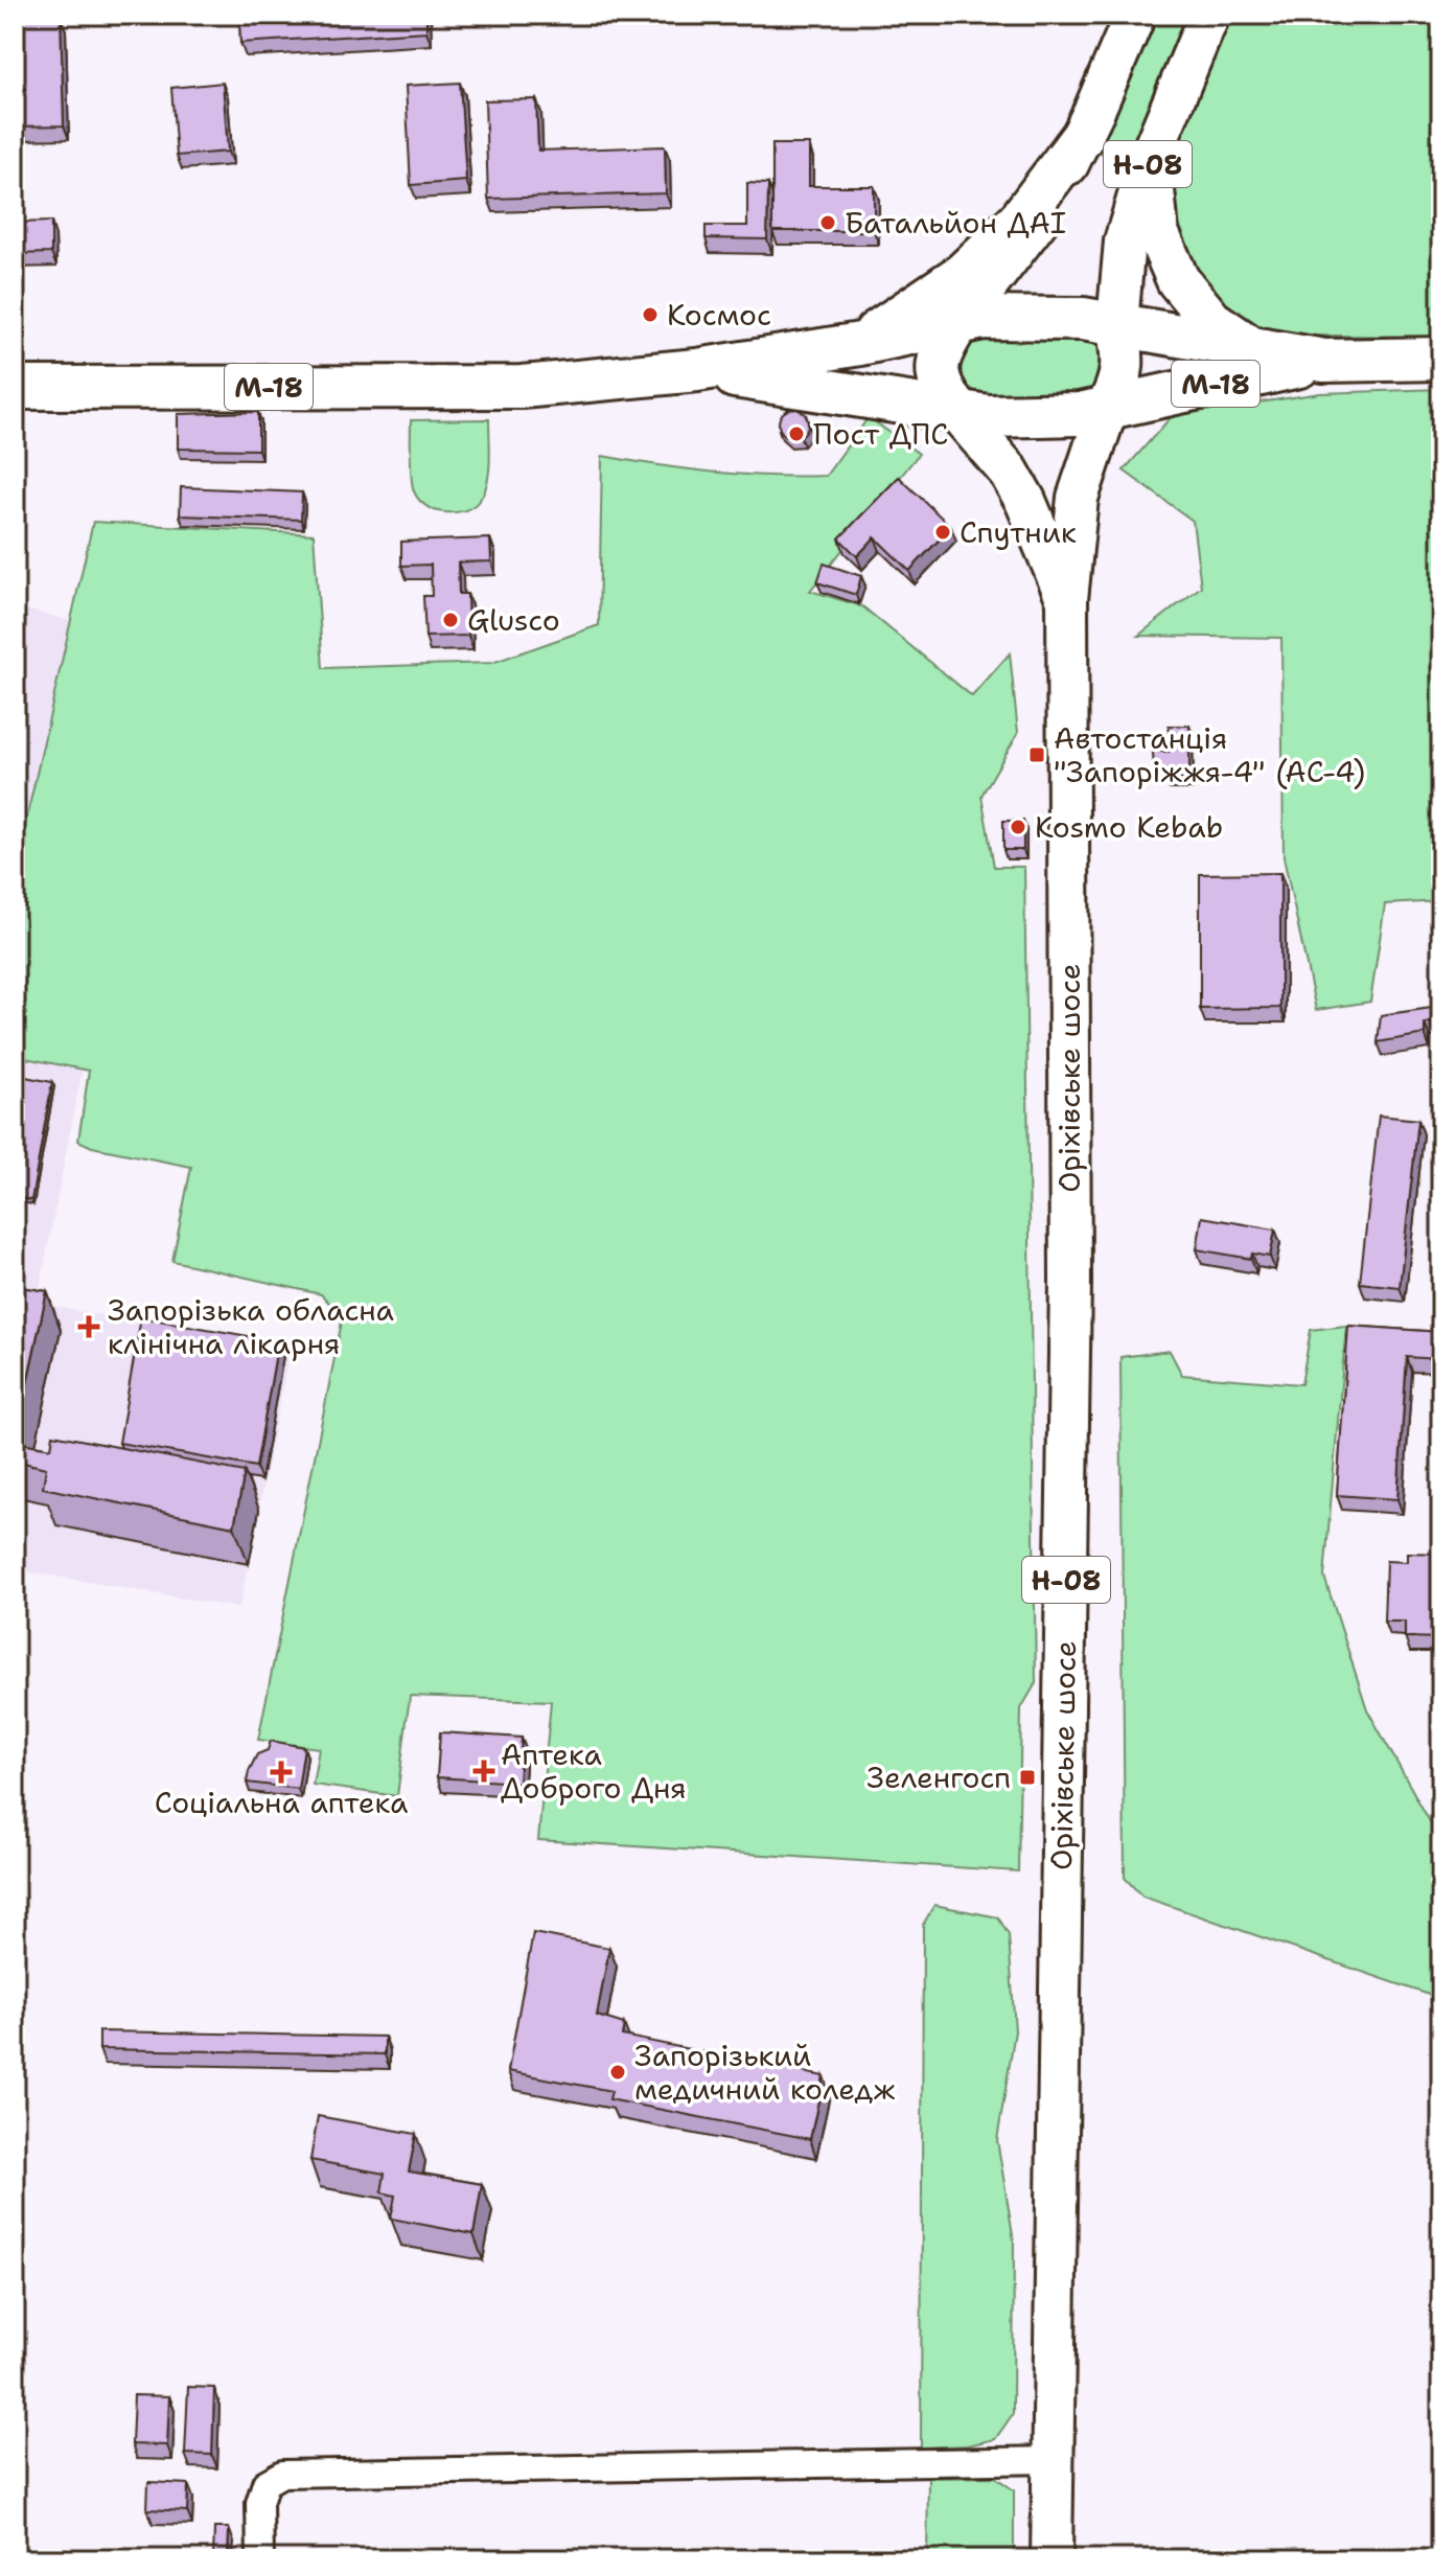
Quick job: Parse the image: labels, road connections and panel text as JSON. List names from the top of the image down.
{
  "streets": {
    "highway": ["Н-08", "М-18"],
    "main road": ["Оріхівське шосе"]
  },
  "crossings": [
    ["Н-08", "М-18"],
    ["Н-08", "Оріхівське шосе"],
    ["М-18", "Оріхівське шосе"]
  ],
  "places": {
    "other": [
      "Батальйон ДАI",
      "Космос",
      "Пост ДПС",
      "Спутник",
      "Glusco",
      "Kosmo Kebab",
      "Запорізький медичний коледж"
    ],
    "transit": ["Автостанція \"Запоріжжя-4\" (АС-4)", "Зеленгосп"],
    "health": ["Запорізька обласна клінічна лікарня", "Аптека Доброго Дня", "Соціальна аптека"]
  }
}
